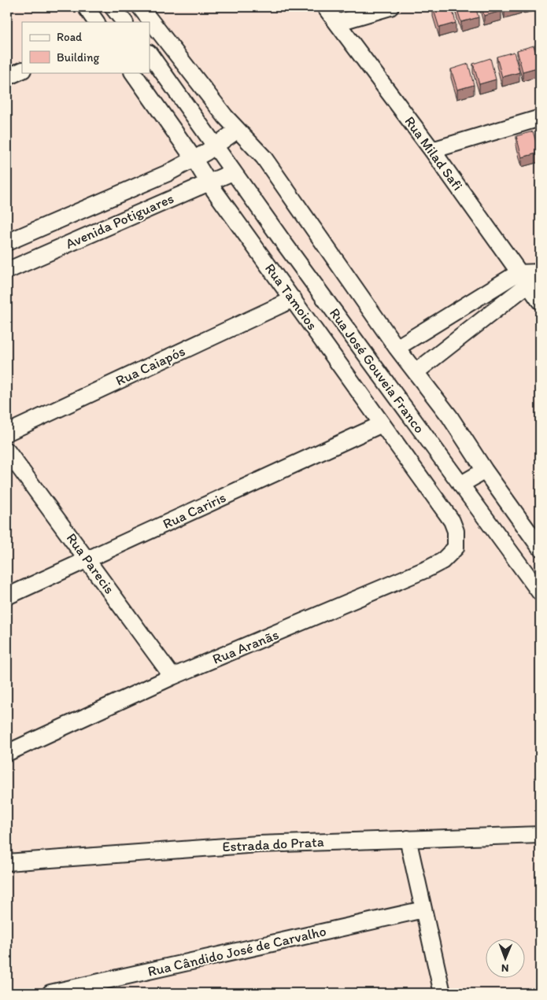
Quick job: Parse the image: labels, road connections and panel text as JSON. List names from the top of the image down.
{
  "streets": {
    "street": [
      "Rua Milad Safi",
      "Avenida Potiguares",
      "Rua Tamoios",
      "Rua Caiapós",
      "Rua José Gouveia Franco",
      "Rua Cariris",
      "Rua Parecis",
      "Rua Aranãs",
      "Estrada do Prata",
      "Rua Cândido José de Carvalho"
    ]
  },
  "crossings": [
    ["Avenida Potiguares", "Rua Tamoios"],
    ["Avenida Potiguares", "Rua José Gouveia Franco"],
    ["Rua Tamoios", "Rua Caiapós"],
    ["Rua Tamoios", "Rua Cariris"],
    ["Rua Tamoios", "Rua Aranãs"],
    ["Rua Cariris", "Rua Parecis"],
    ["Rua Parecis", "Rua Aranãs"]
  ],
  "legend": ["Road", "Building"],
  "north": "bottom"
}
